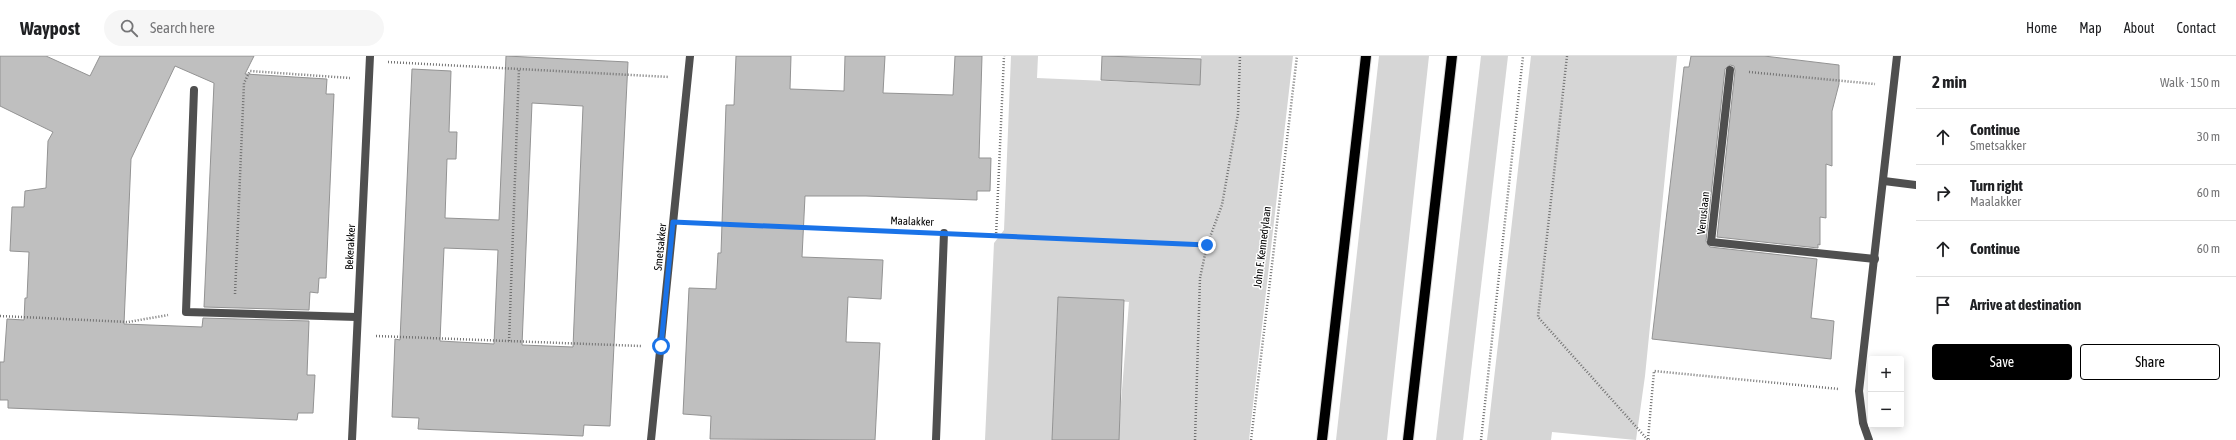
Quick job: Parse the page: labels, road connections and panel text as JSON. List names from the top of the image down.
{
  "streets": {
    "street": [
      "Venuslaan",
      "Maalakker",
      "Bekerakker",
      "Smetsakker"
    ],
    "path": ["John F. Kennedylaan"]
  },
  "crossings": [
    ["Maalakker", "Smetsakker"]
  ],
  "page": {
    "header": "Waypost",
    "search": "Search here",
    "nav": [
      "Home",
      "Map",
      "About",
      "Contact"
    ],
    "heading": ["2 min", "Walk · 150 m"],
    "list": [
      ["Continue", "Smetsakker", "30 m"],
      ["Turn right", "Maalakker", "60 m"],
      ["Continue", "60 m"],
      "Arrive at destination"
    ],
    "buttons": ["Save", "Share"],
    "map_buttons": ["+", "−"]
  }
}
